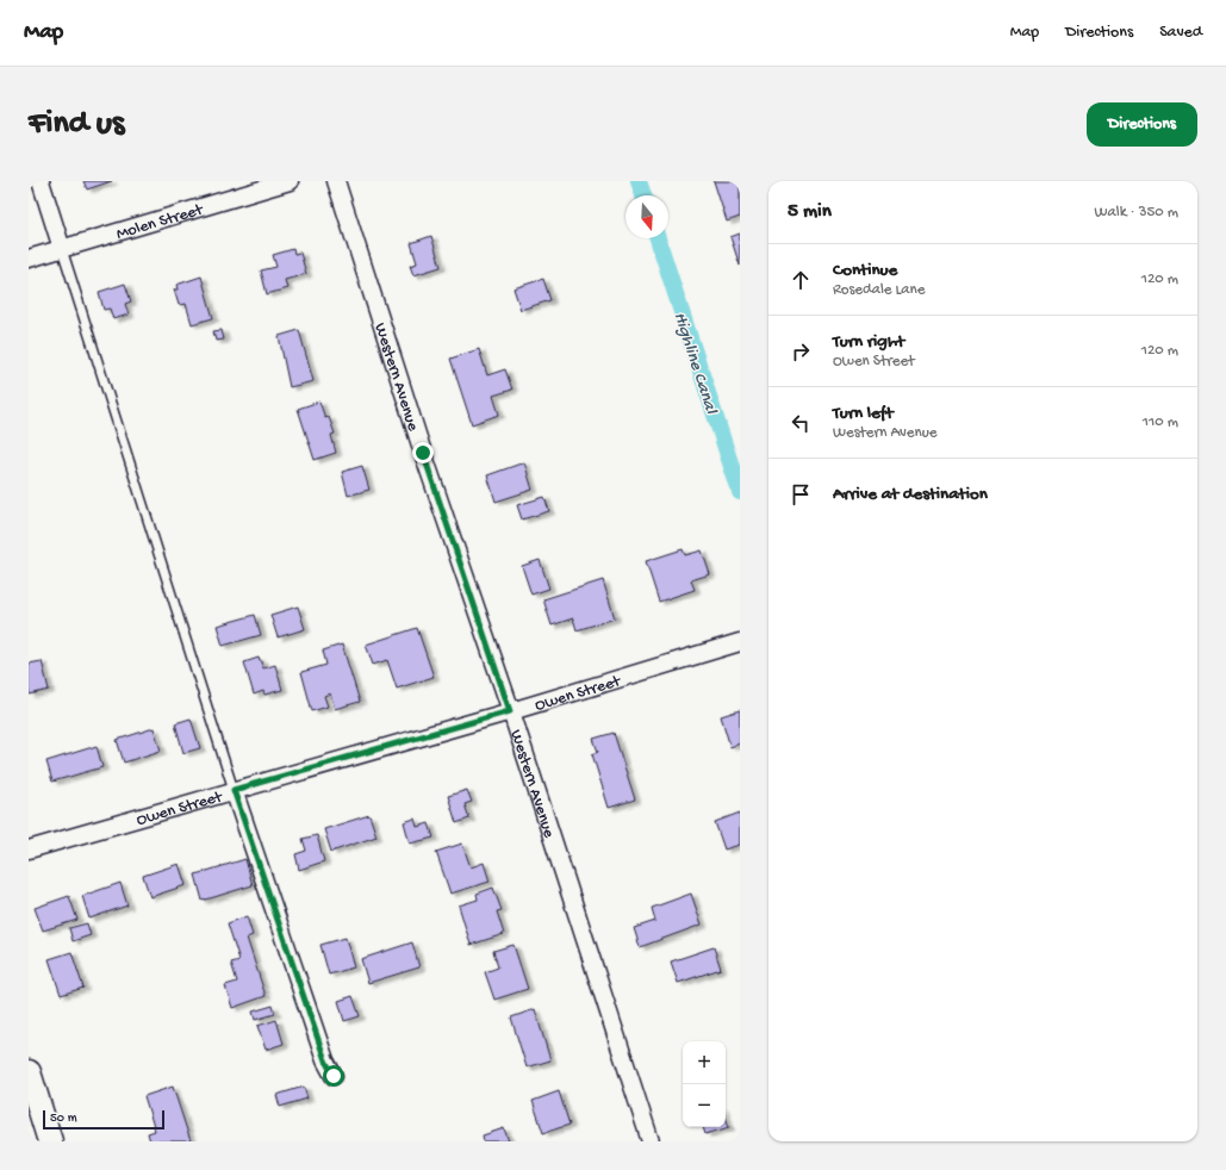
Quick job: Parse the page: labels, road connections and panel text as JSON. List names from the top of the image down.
{
  "streets": {
    "street": ["Molen Street", "Western Avenue", "Owen Street"]
  },
  "crossings": [
    ["Western Avenue", "Owen Street"]
  ],
  "water": ["Highline Canal"],
  "scale_bar": "50 m",
  "north": "bottom",
  "page": {
    "header": "Map",
    "nav": ["Map", "Directions", "Saved"],
    "buttons": "Directions",
    "title": "Find us",
    "heading": ["5 min", "Walk · 350 m"],
    "list": [
      ["Continue", "Rosedale Lane", "120 m"],
      ["Turn right", "Owen Street", "120 m"],
      ["Turn left", "Western Avenue", "110 m"],
      "Arrive at destination"
    ],
    "map_buttons": ["+", "−"],
    "scale": "50 m"
  }
}
